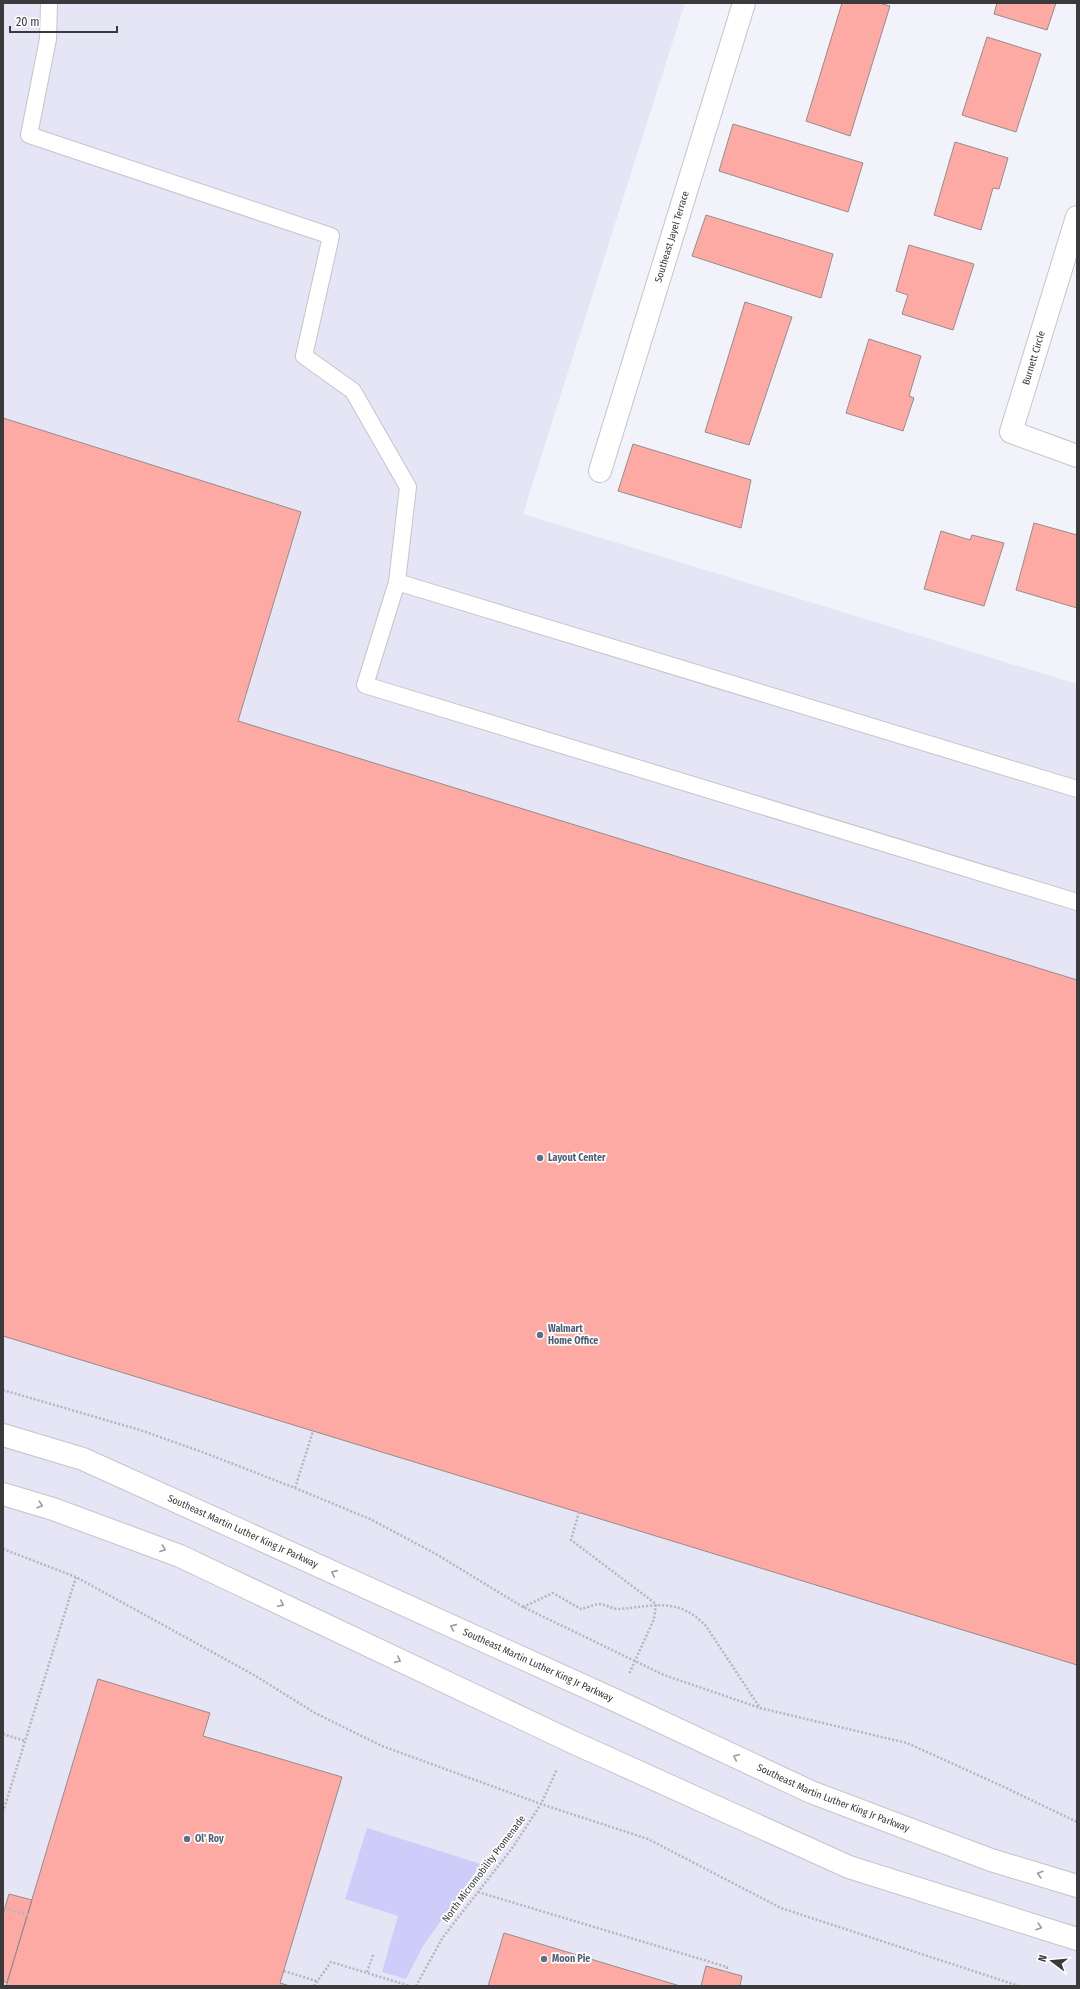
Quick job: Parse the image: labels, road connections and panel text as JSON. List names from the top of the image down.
{
  "streets": {
    "street": ["Southeast Jayel Terrace", "Burnett Circle", "Southeast Martin Luther King Jr Parkway"],
    "path": ["North Micromobility Promenade"]
  },
  "places": [
    "Layout Center",
    "Walmart Home Office",
    "Ol' Roy",
    "Moon Pie"
  ],
  "scale_bar": "20 m",
  "north": "left"
}
